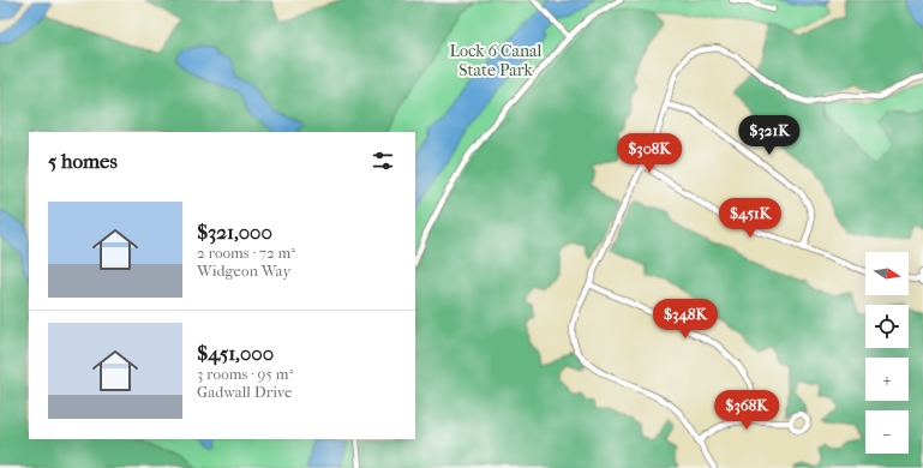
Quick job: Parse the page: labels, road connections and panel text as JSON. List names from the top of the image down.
{
  "parks": ["Lock 6 Canal State Park"],
  "north": "right",
  "page": {
    "price": [
      "$321K",
      "$308K",
      "$451K",
      "$348K",
      "$368K"
    ],
    "heading": "5 homes",
    "list": [
      {
        "name": "$321,000",
        "note": "2 rooms · 72 m² · Widgeon Way"
      },
      {
        "name": "$451,000",
        "note": "3 rooms · 95 m² · Gadwall Drive"
      }
    ],
    "map_buttons": ["+", "−"]
  }
}
